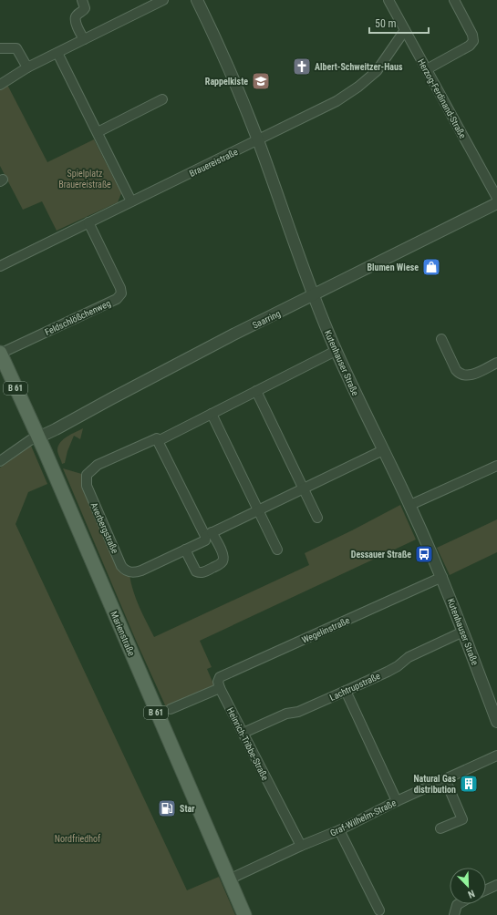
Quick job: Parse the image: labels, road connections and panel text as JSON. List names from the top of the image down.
{
  "streets": {
    "main road": ["B 61", "Marienstraße"],
    "street": [
      "Herzog-Ferdinand-Straße",
      "Brauereistraße",
      "Feldschlößchenweg",
      "Saarring",
      "Kutenhauser Straße",
      "Averbergstraße",
      "Wegelinstraße",
      "Lachtrupstraße",
      "Heinrich-Tribbe-Straße",
      "Graf-Wilhelm-Straße"
    ]
  },
  "crossings": [
    ["Herzog-Ferdinand-Straße", "Brauereistraße"],
    ["Brauereistraße", "Feldschlößchenweg"],
    ["Brauereistraße", "Kutenhauser Straße"],
    ["Feldschlößchenweg", "Marienstraße"],
    ["Saarring", "Kutenhauser Straße"],
    ["Saarring", "Marienstraße"],
    ["Kutenhauser Straße", "Wegelinstraße"],
    ["Kutenhauser Straße", "Lachtrupstraße"],
    ["Wegelinstraße", "Heinrich-Tribbe-Straße"],
    ["Marienstraße", "Graf-Wilhelm-Straße"],
    ["Lachtrupstraße", "Heinrich-Tribbe-Straße"],
    ["Heinrich-Tribbe-Straße", "Graf-Wilhelm-Straße"]
  ],
  "parks": ["Spielplatz Brauereistraße", "Nordfriedhof"],
  "places": {
    "church": ["Albert-Schweitzer-Haus"],
    "school or university": ["Rappelkiste"],
    "shop": ["Blumen Wiese"],
    "bus stop": ["Dessauer Straße"],
    "building": ["Natural Gas distribution"],
    "fuel station": ["Star"]
  },
  "scale_bar": "50 m",
  "north": "bottom right"
}
